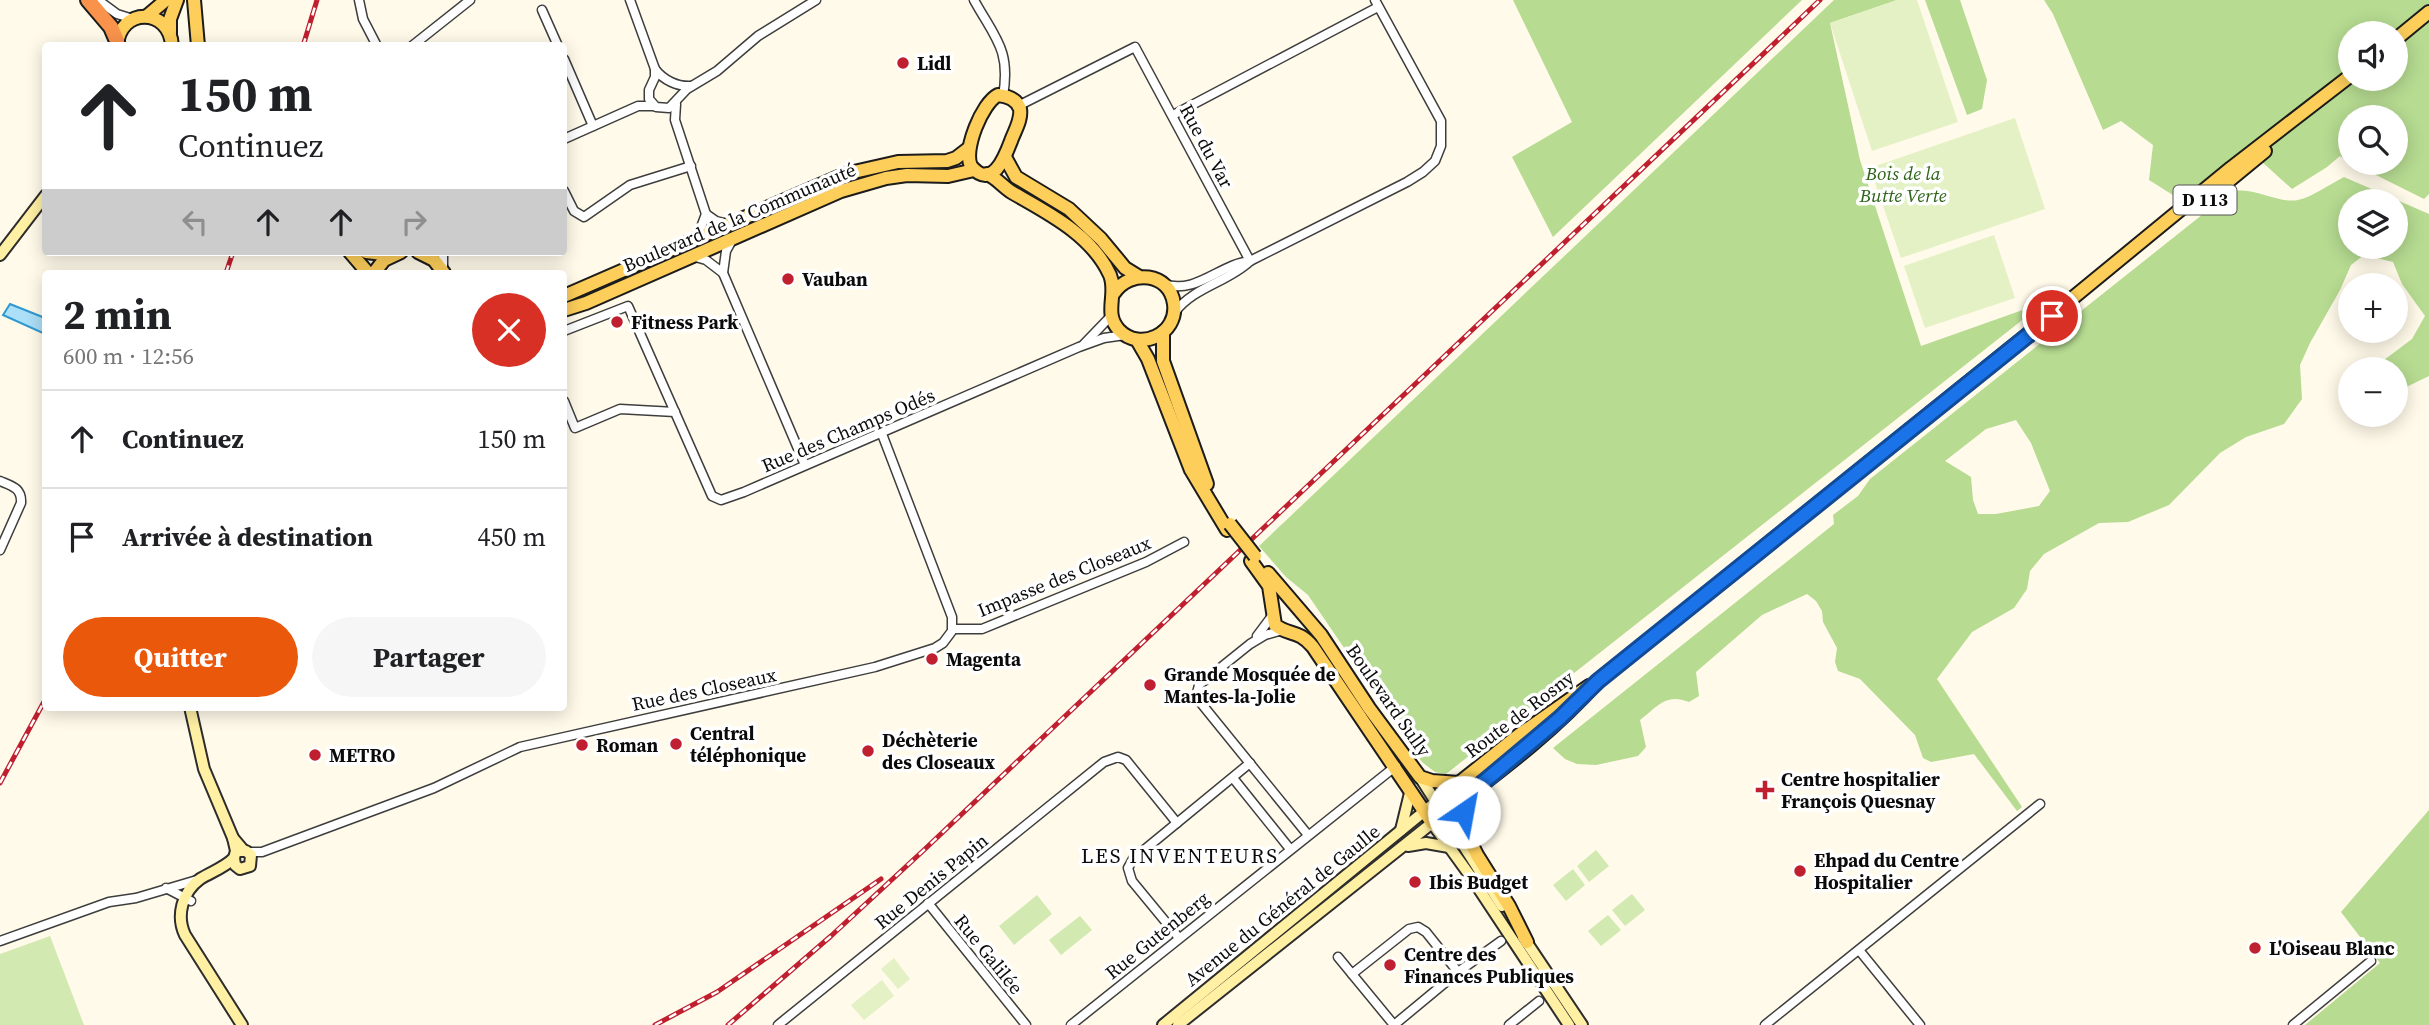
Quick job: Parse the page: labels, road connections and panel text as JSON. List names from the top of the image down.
{
  "streets": {
    "main road": [
      "D 113",
      "Boulevard de la Communauté",
      "Boulevard Sully",
      "Route de Rosny"
    ],
    "street": [
      "Rue du Var",
      "Rue des Champs Odés",
      "Impasse des Closeaux",
      "Rue des Closeaux",
      "Rue Denis Papin",
      "Avenue du Général de Gaulle",
      "Rue Gutenberg",
      "Rue Galilée"
    ]
  },
  "crossings": [
    ["D 113", "Boulevard Sully"],
    ["D 113", "Route de Rosny"],
    ["D 113", "Avenue du Général de Gaulle"],
    ["Impasse des Closeaux", "Rue des Closeaux"],
    ["Boulevard Sully", "Route de Rosny"],
    ["Boulevard Sully", "Avenue du Général de Gaulle"],
    ["Boulevard Sully", "Rue Gutenberg"],
    ["Rue Denis Papin", "Rue Galilée"]
  ],
  "districts": ["LES INVENTEURS"],
  "parks": ["Bois de la Butte Verte"],
  "places": {
    "other": [
      "Lidl",
      "Vauban",
      "Fitness Park",
      "Magenta",
      "Grande Mosquée de Mantes-la-Jolie",
      "Central téléphonique",
      "Roman",
      "Déchèterie des Closeaux",
      "METRO",
      "Ehpad du Centre Hospitalier",
      "Ibis Budget",
      "L'Oiseau Blanc",
      "Centre des Finances Publiques"
    ],
    "health": ["Centre hospitalier François Quesnay"]
  },
  "page": {
    "map_buttons": ["+", "−"],
    "turn": ["150 m", "Continuez"],
    "heading": ["2 min", "600 m · 12:56"],
    "list": [
      {
        "name": "Continuez",
        "value": "150 m"
      },
      {
        "name": "Arrivée à destination",
        "value": "450 m"
      }
    ],
    "buttons": ["Quitter", "Partager"]
  }
}
